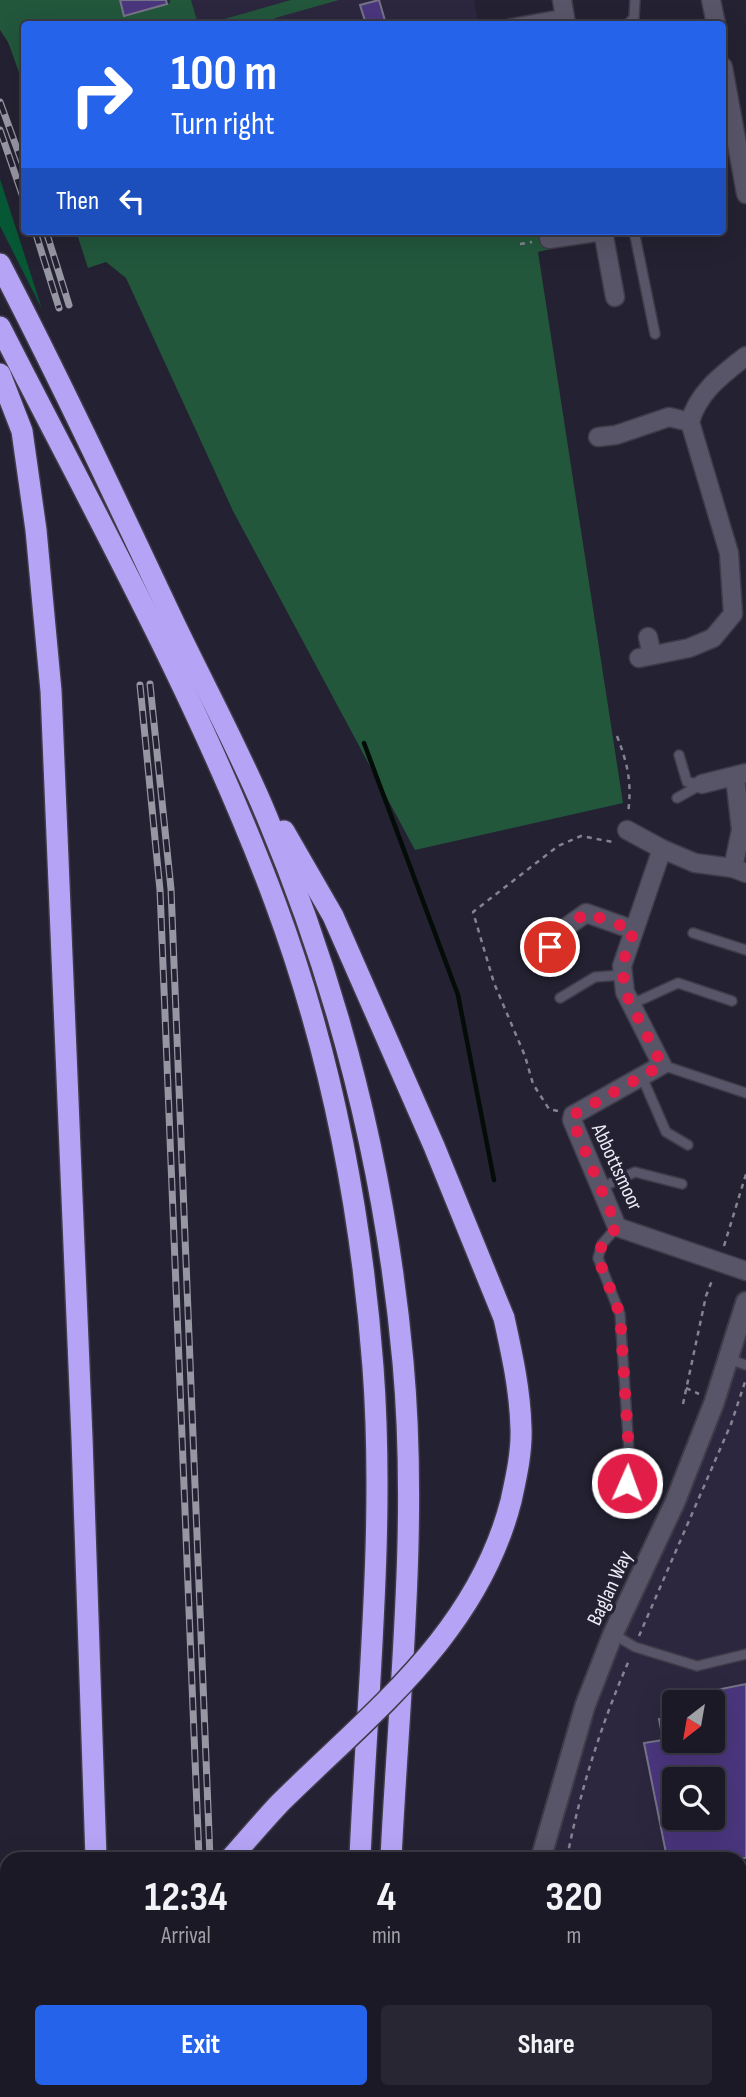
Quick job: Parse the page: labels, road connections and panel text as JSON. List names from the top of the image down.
{
  "streets": {
    "street": ["Abbottsmoor", "Baglan Way"]
  },
  "north": "bottom left",
  "page": {
    "turn": ["100 m", "Turn right"],
    "then": "Then",
    "eta": [
      "12:34",
      "Arrival",
      "4",
      "min",
      "320",
      "m"
    ],
    "buttons": ["Exit", "Share"]
  }
}
